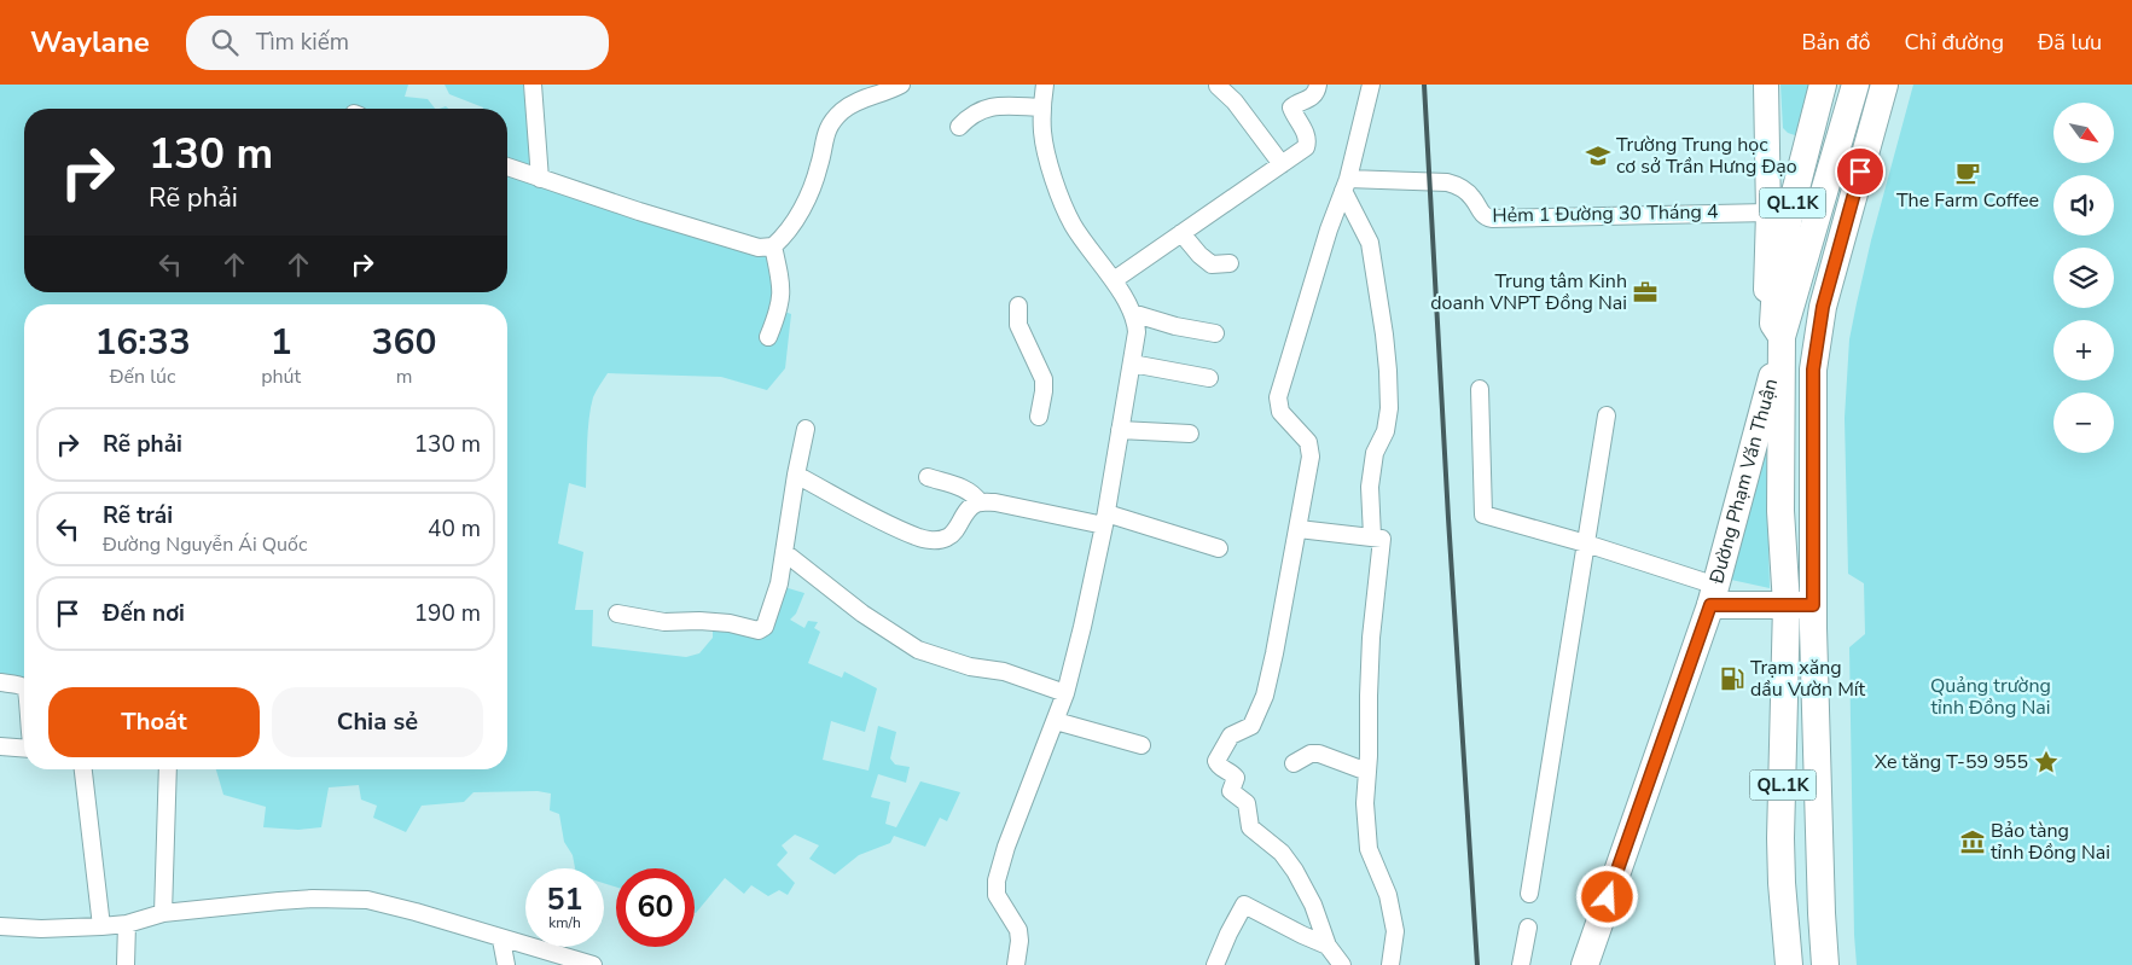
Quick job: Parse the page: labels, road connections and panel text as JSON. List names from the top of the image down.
{
  "streets": {
    "main road": ["QL.1K", "Đường Phạm Văn Thuận"],
    "street": ["Hẻm 1 Đường 30 Tháng 4"]
  },
  "crossings": [
    ["QL.1K", "Hẻm 1 Đường 30 Tháng 4"],
    ["QL.1K", "Đường Phạm Văn Thuận"]
  ],
  "parks": ["Quảng trường tỉnh Đồng Nai"],
  "places": {
    "school or university": ["Trường Trung học cơ sở Trần Hưng Đạo"],
    "cafe": ["The Farm Coffee"],
    "office": ["Trung tâm Kinh doanh VNPT Đồng Nai"],
    "fuel station": ["Trạm xăng dầu Vườn Mít"],
    "place": ["Xe tăng T-59 955"],
    "museum": ["Bảo tàng tỉnh Đồng Nai"]
  },
  "north": "bottom right",
  "page": {
    "header": "Waylane",
    "search": "Tìm kiếm",
    "nav": ["Bản đồ", "Chỉ đường", "Đã lưu"],
    "map_buttons": ["+", "−"],
    "turn": ["130 m", "Rẽ phải"],
    "eta": [
      "16:33",
      "Đến lúc",
      "1",
      "phút",
      "360",
      "m"
    ],
    "list": [
      {
        "name": "Rẽ phải",
        "value": "130 m"
      },
      {
        "name": "Rẽ trái",
        "note": "Đường Nguyễn Ái Quốc",
        "value": "40 m"
      },
      {
        "name": "Đến nơi",
        "value": "190 m"
      }
    ],
    "buttons": ["Thoát", "Chia sẻ"],
    "speed": "51 km/h",
    "limit": "60"
  }
}
